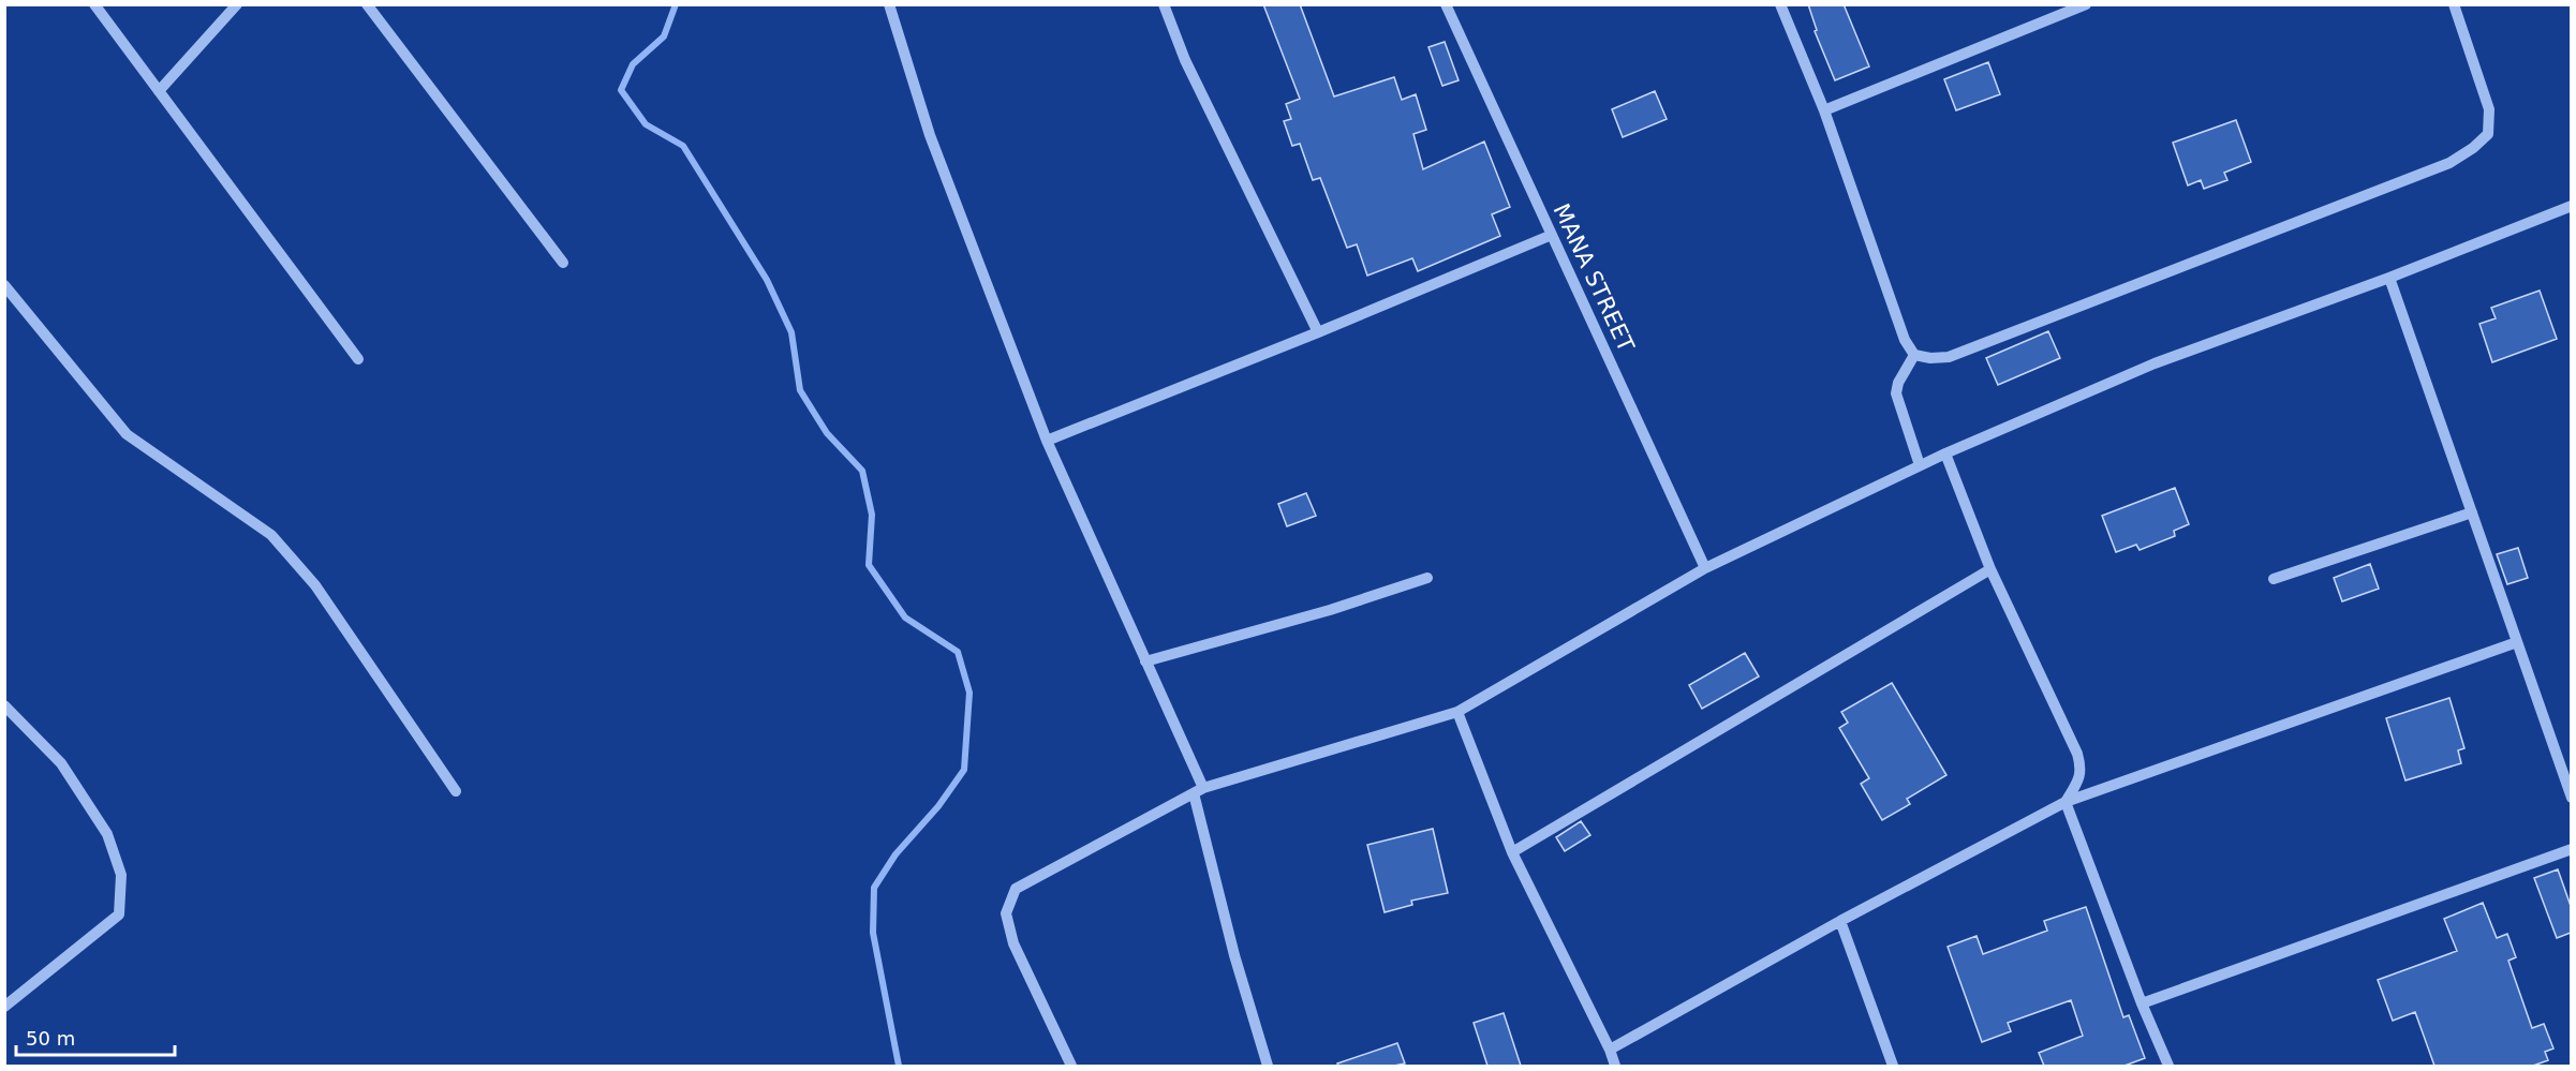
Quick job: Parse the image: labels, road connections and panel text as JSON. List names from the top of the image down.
{
  "streets": {
    "street": ["MANA STREET"]
  },
  "scale_bar": "50 m"
}
